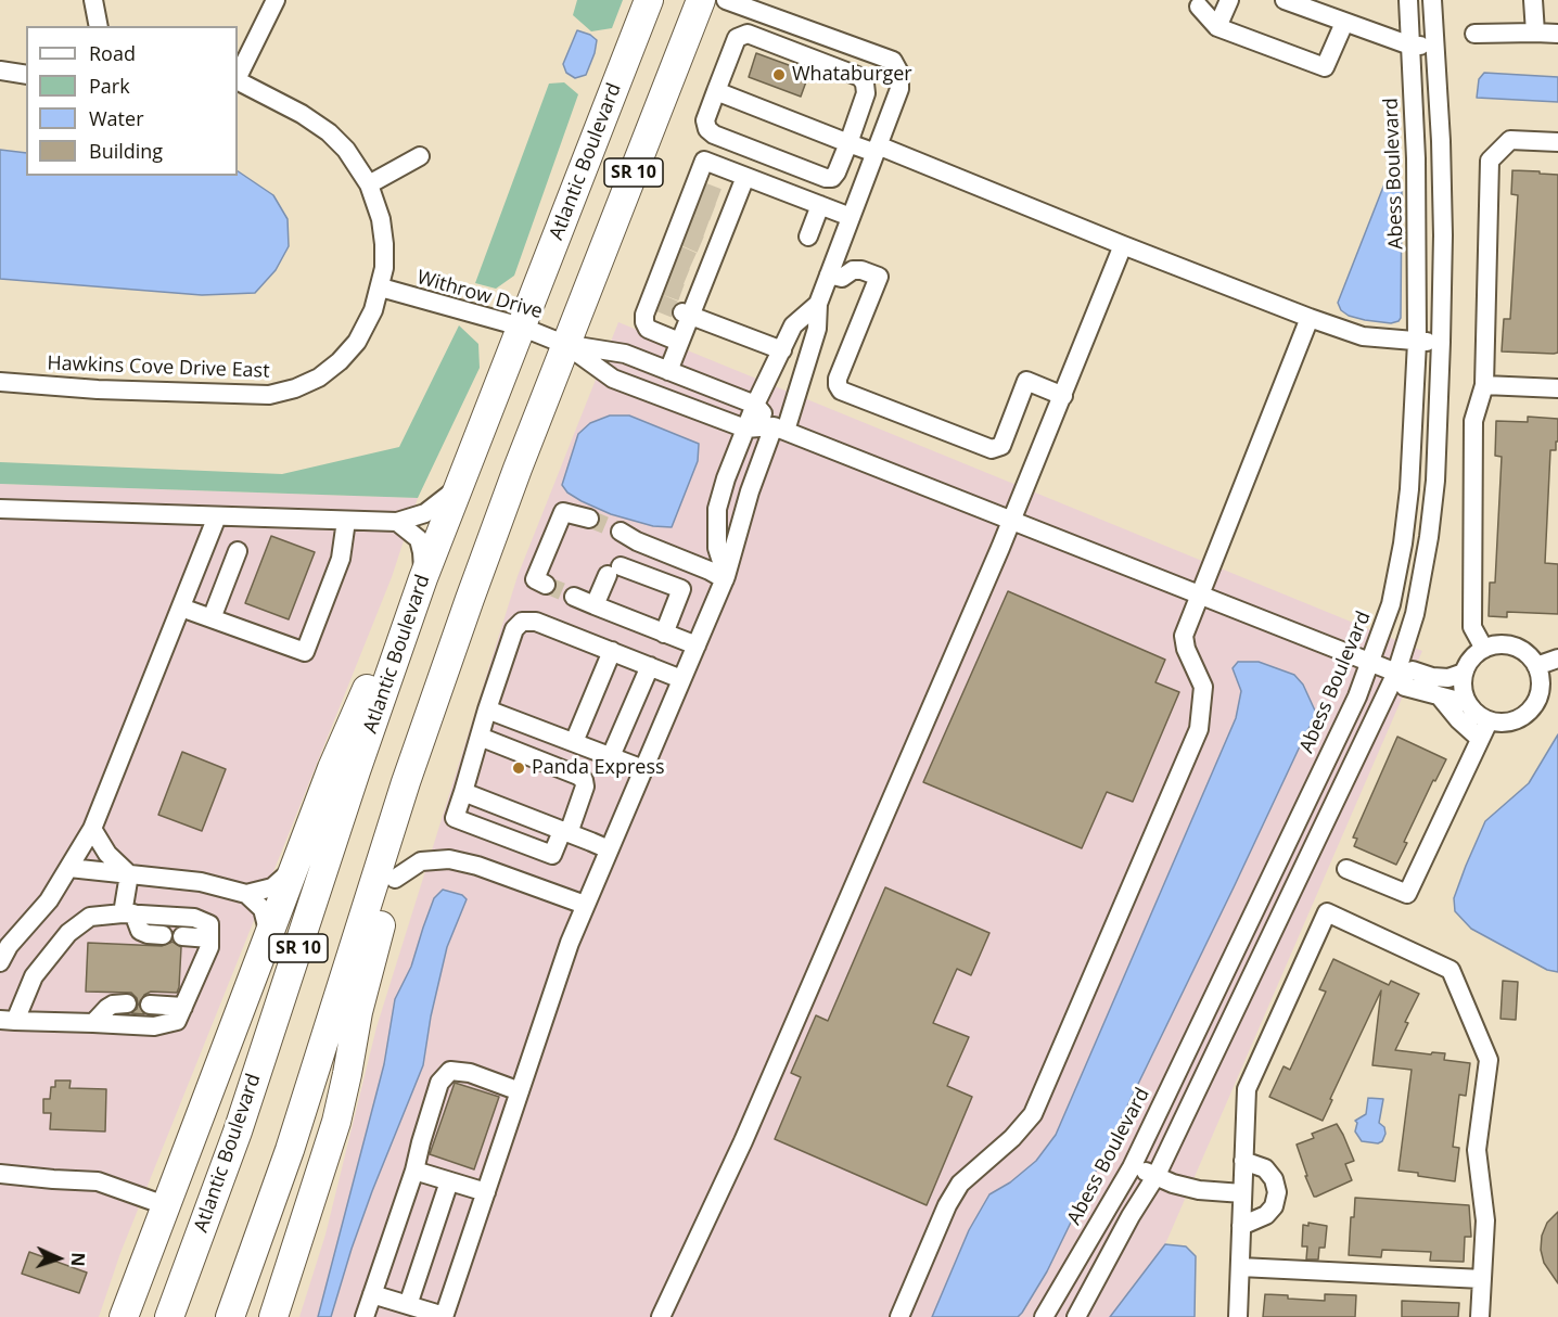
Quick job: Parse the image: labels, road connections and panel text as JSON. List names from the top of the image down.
{
  "streets": {
    "highway": ["Atlantic Boulevard", "SR 10"],
    "street": ["Abess Boulevard", "Withrow Drive", "Hawkins Cove Drive East"]
  },
  "crossings": [
    ["Atlantic Boulevard", "Withrow Drive"],
    ["SR 10", "Withrow Drive"],
    ["Withrow Drive", "Hawkins Cove Drive East"]
  ],
  "places": ["Whataburger", "Panda Express"],
  "legend": [
    "Road",
    "Park",
    "Water",
    "Building"
  ],
  "north": "right"
}
